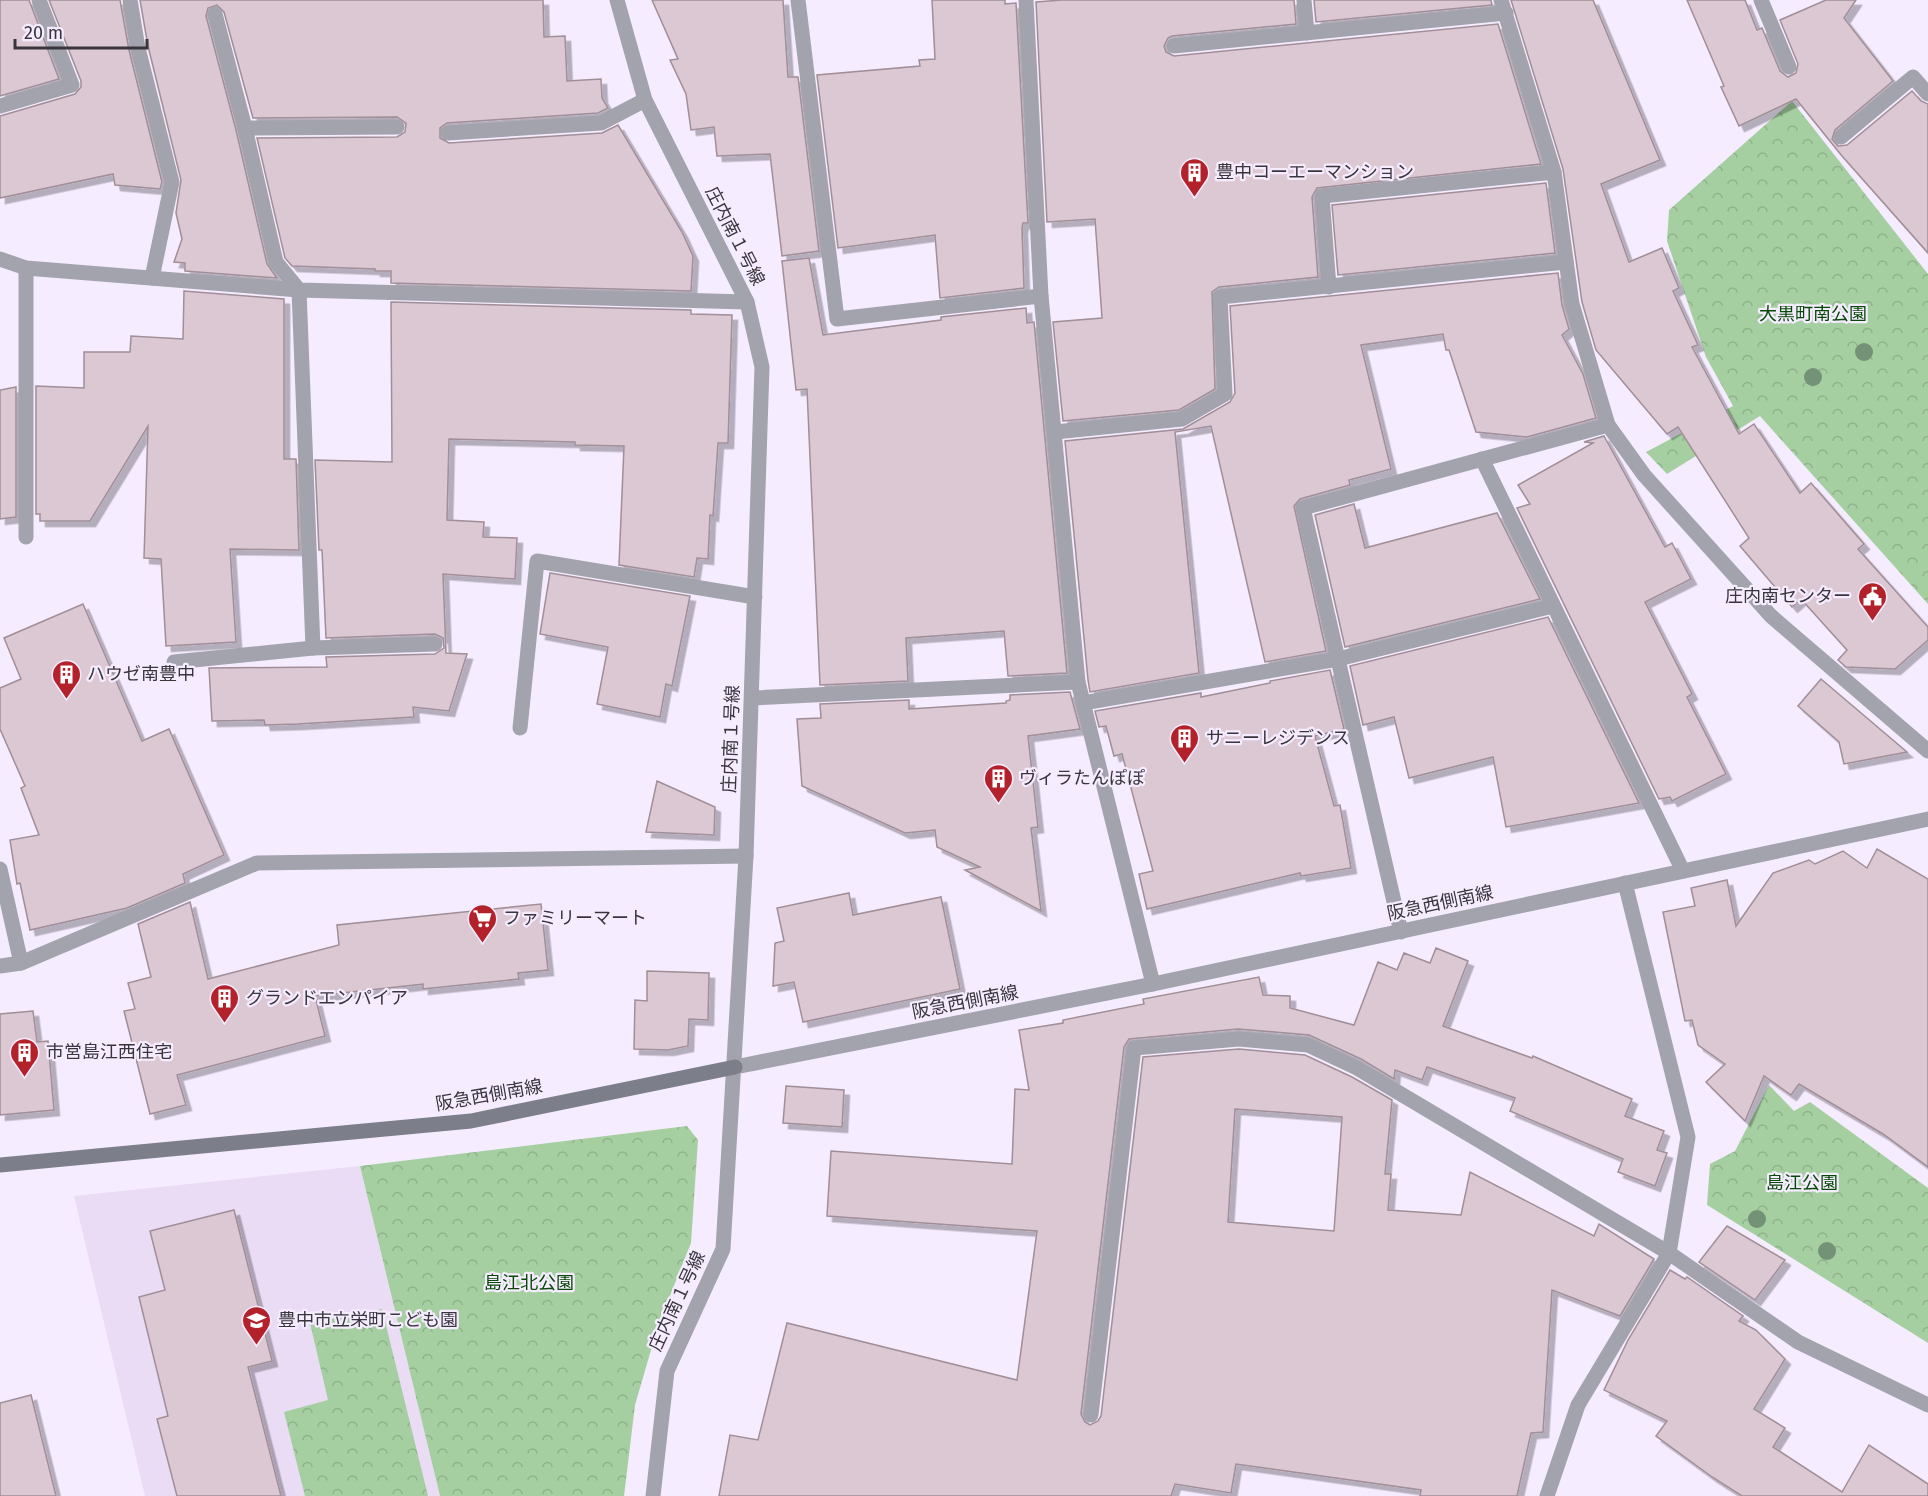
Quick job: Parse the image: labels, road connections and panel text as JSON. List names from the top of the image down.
{
  "streets": {
    "street": ["庄内南１号線", "阪急西側南線"]
  },
  "crossings": [
    ["庄内南１号線", "阪急西側南線"]
  ],
  "parks": ["大黒町南公園", "島江公園", "島江北公園"],
  "places": {
    "building": [
      "豊中コーエーマンション",
      "ハウゼ南豊中",
      "サニーレジデンス",
      "ヴィラたんぽぽ",
      "グランドエンパイア",
      "市営島江西住宅"
    ],
    "public building": ["庄内南センター"],
    "supermarket": ["ファミリーマート"],
    "school or university": ["豊中市立栄町こども園"]
  },
  "scale_bar": "20 m"
}
